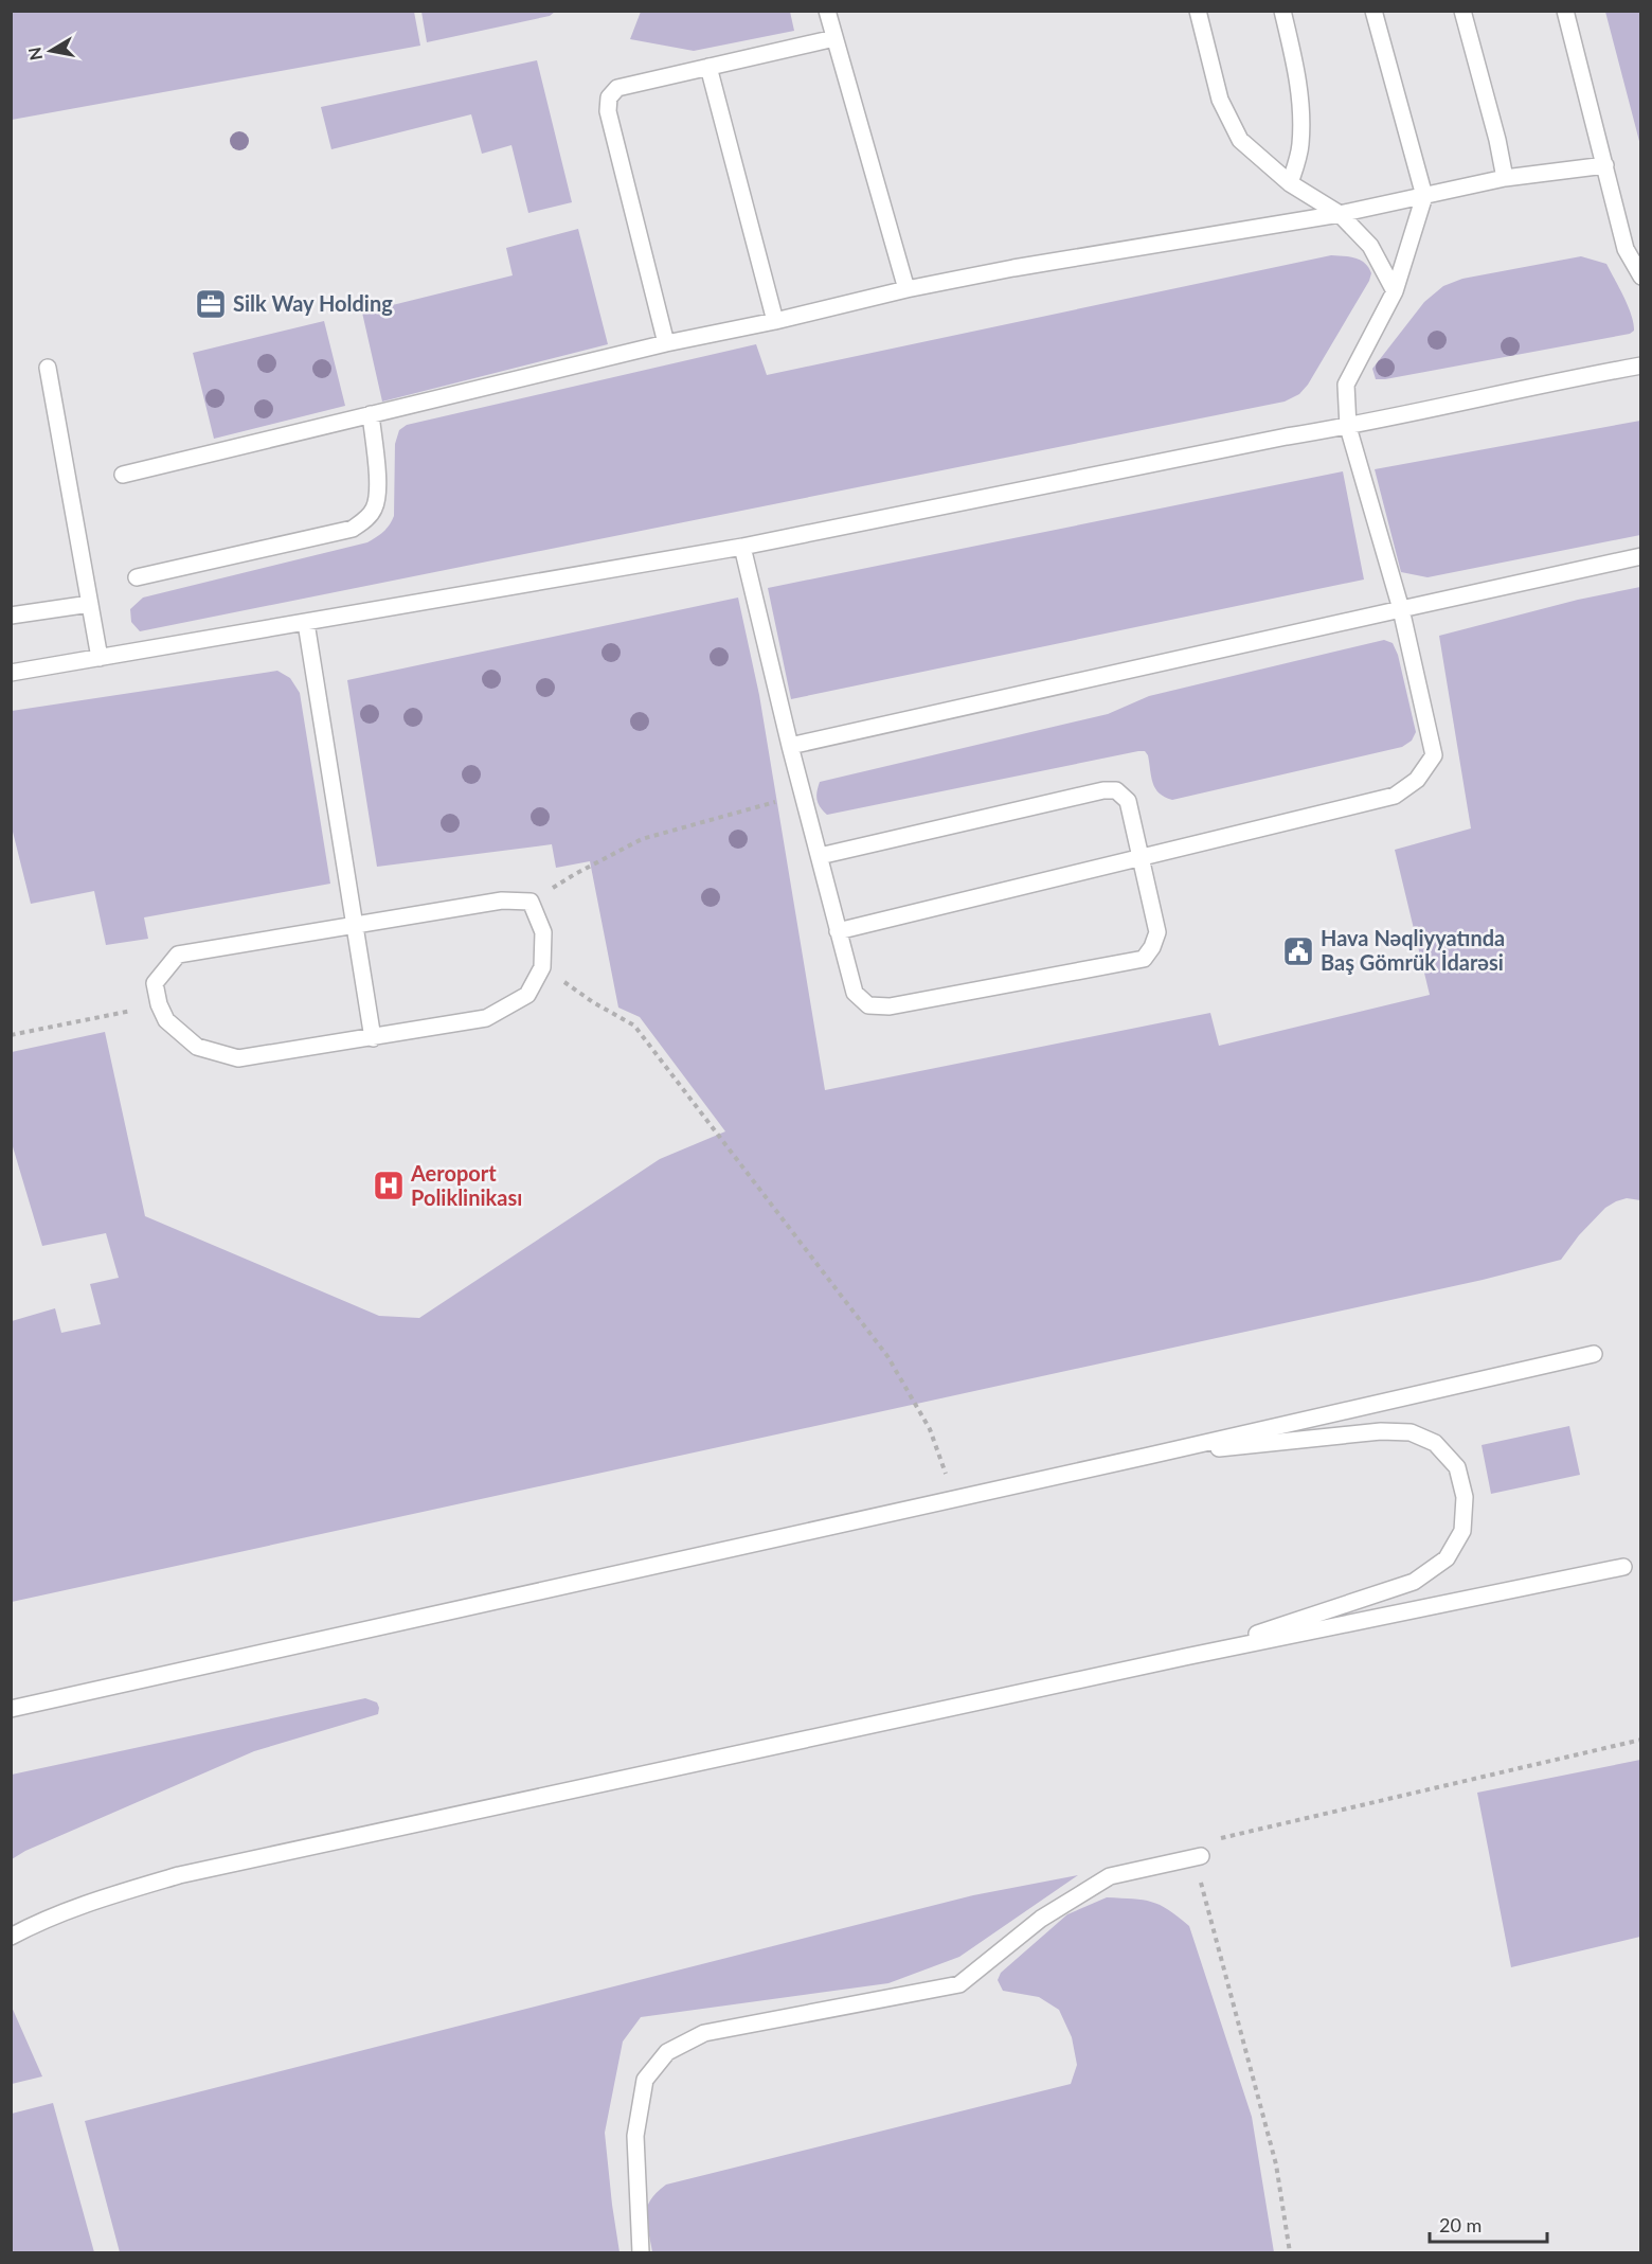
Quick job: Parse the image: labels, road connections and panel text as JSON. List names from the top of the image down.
{
  "places": {
    "office": ["Silk Way Holding"],
    "public building": ["Hava Nəqliyyatında Baş Gömrük İdarəsi"],
    "hospital": ["Aeroport Poliklinikası"]
  },
  "scale_bar": "20 m",
  "north": "left"
}
